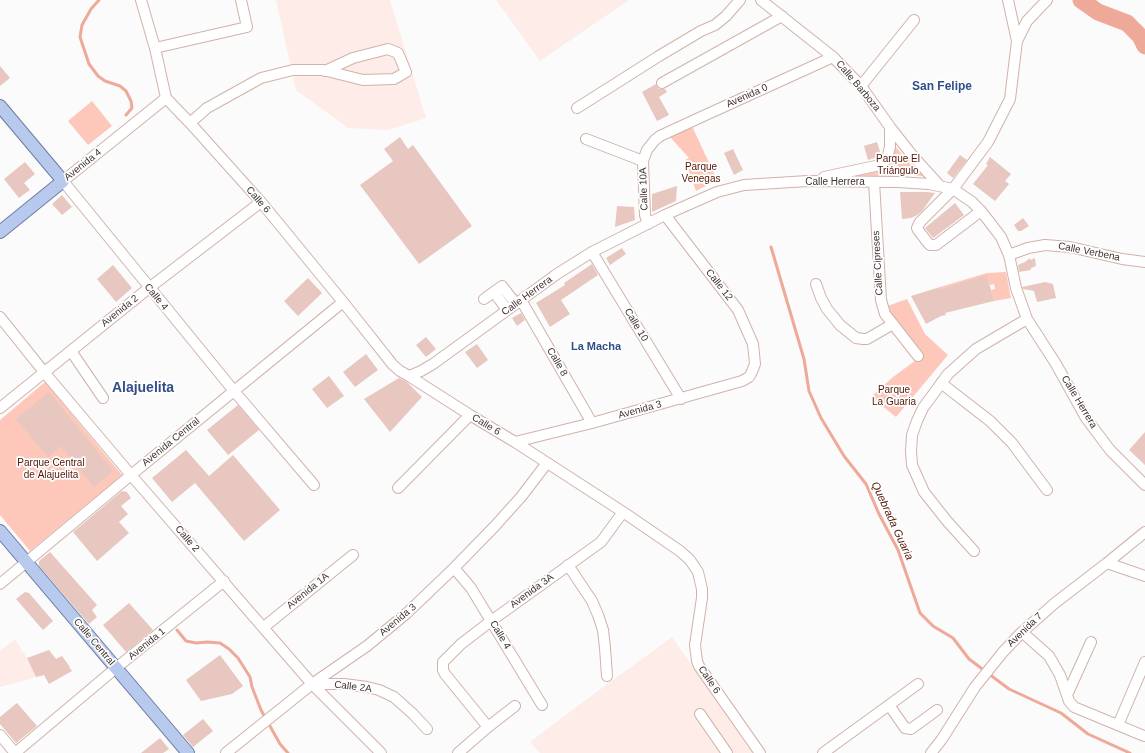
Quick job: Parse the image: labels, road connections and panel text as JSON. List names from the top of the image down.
{
  "streets": {
    "main road": ["Avenida 4", "Calle 4", "Calle Central"],
    "street": [
      "Calle Barboza",
      "Avenida 0",
      "Calle Herrera",
      "Calle 10A",
      "Calle 6",
      "Calle Verbena",
      "Calle Cipreses",
      "Calle 12",
      "Avenida 2",
      "Calle 10",
      "Calle 8",
      "Avenida 3",
      "Avenida Central",
      "Calle 2",
      "Avenida 1A",
      "Avenida 3A",
      "Avenida 7",
      "Avenida 1",
      "Calle 2A"
    ]
  },
  "crossings": [
    ["Calle Barboza", "Avenida 0"],
    ["Calle Barboza", "Calle Herrera"],
    ["Avenida 0", "Calle 10A"],
    ["Avenida 4", "Calle 6"],
    ["Avenida 4", "Calle 4"],
    ["Calle Herrera", "Calle 10A"],
    ["Calle Herrera", "Calle 6"],
    ["Calle Herrera", "Calle Verbena"],
    ["Calle Herrera", "Calle Cipreses"],
    ["Calle Herrera", "Calle 12"],
    ["Calle Herrera", "Calle 10"],
    ["Calle Herrera", "Calle 8"],
    ["Calle 6", "Avenida 2"],
    ["Calle 6", "Avenida 3"],
    ["Calle 6", "Avenida Central"],
    ["Calle 6", "Avenida 3A"],
    ["Calle 12", "Avenida 3"],
    ["Calle 4", "Avenida 2"],
    ["Calle 4", "Avenida 3"],
    ["Calle 4", "Avenida Central"],
    ["Calle 4", "Avenida 3A"],
    ["Avenida 2", "Calle 2"],
    ["Calle 10", "Avenida 3"],
    ["Calle 8", "Avenida 3"],
    ["Avenida 3", "Calle 2"],
    ["Avenida 3", "Calle 2A"],
    ["Avenida Central", "Calle 2"],
    ["Avenida Central", "Calle Central"],
    ["Calle 2", "Avenida 1A"],
    ["Calle 2", "Avenida 1"],
    ["Calle 2", "Calle 2A"],
    ["Calle Central", "Avenida 1"]
  ],
  "districts": ["San Felipe", "La Macha", "Alajuelita"],
  "water": ["Quebrada Guaria"],
  "parks": [
    "Parque El Triángulo",
    "Parque Venegas",
    "Parque La Guaria",
    "Parque Central de Alajuelita"
  ]
}
